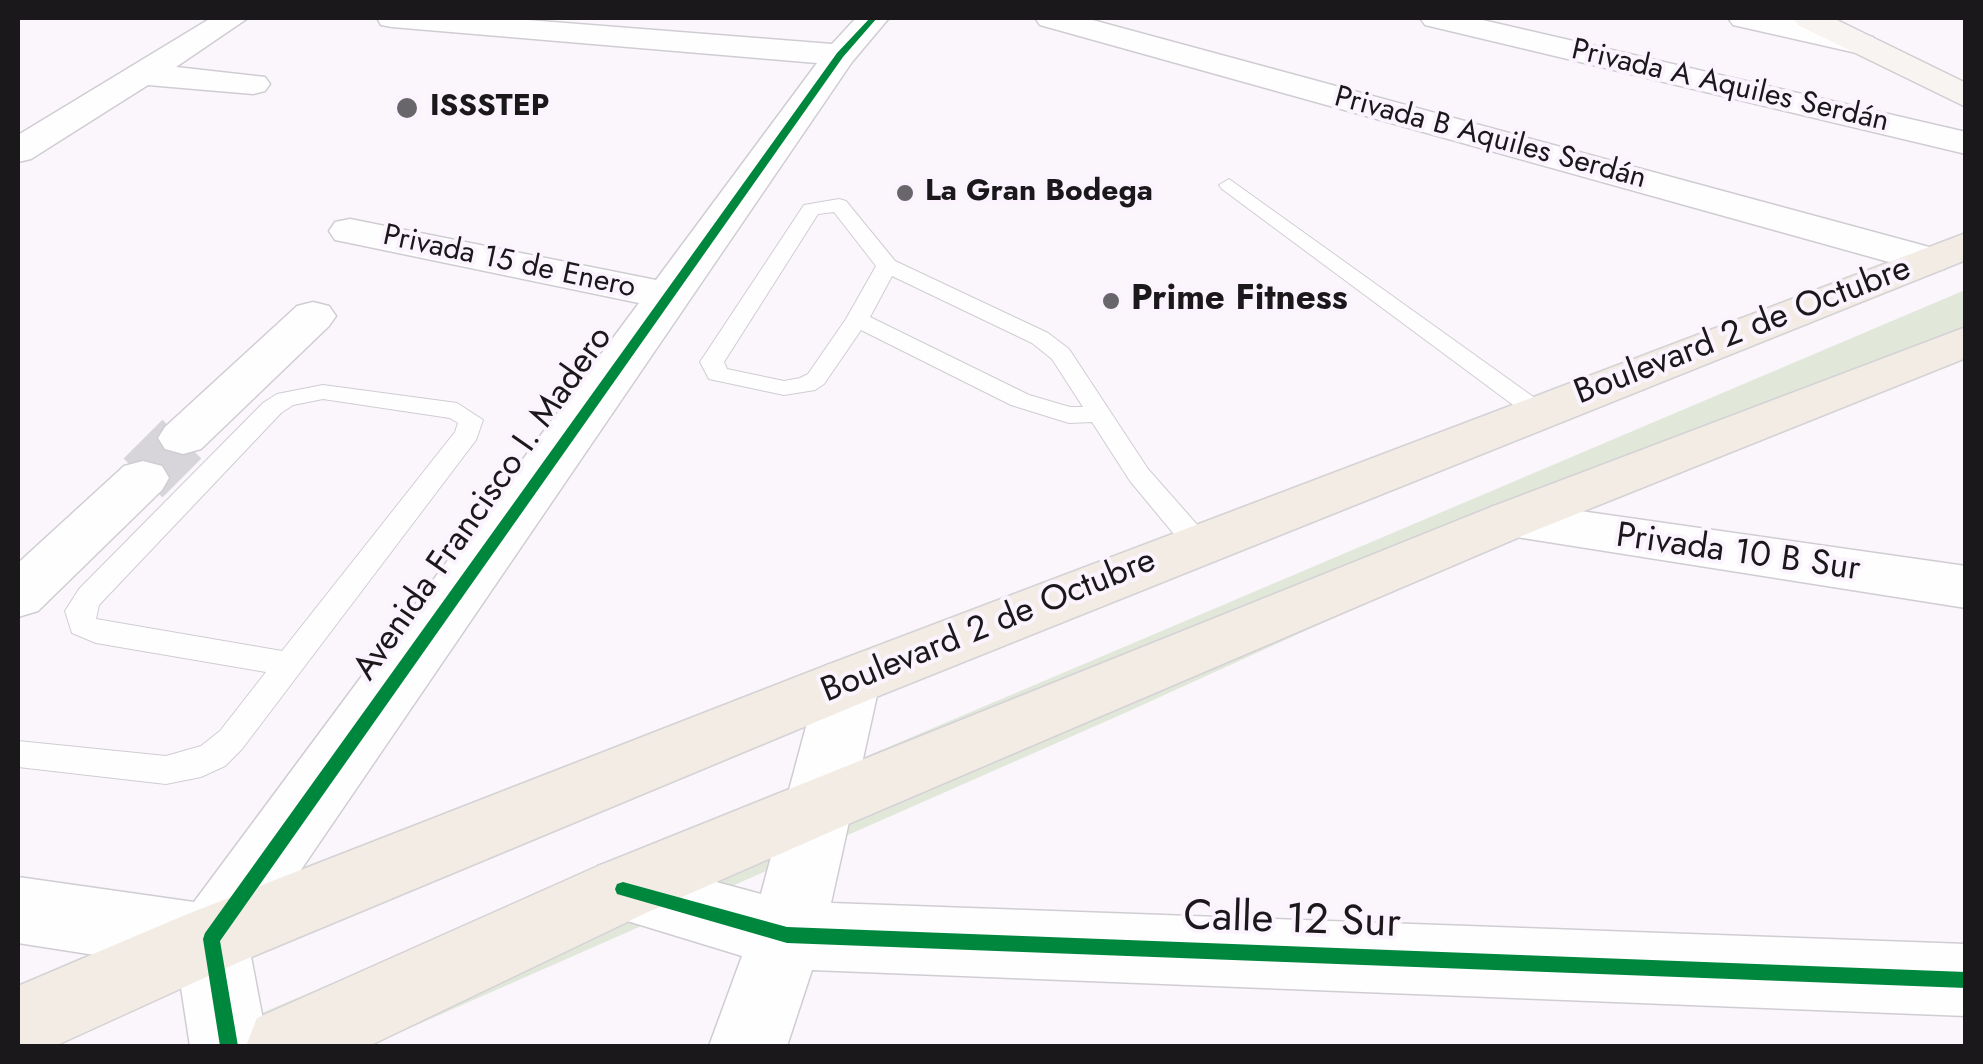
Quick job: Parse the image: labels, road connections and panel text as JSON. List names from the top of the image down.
{
  "streets": {
    "main road": ["Boulevard 2 de Octubre"],
    "street": [
      "Privada A Aquiles Serdán",
      "Privada B Aquiles Serdán",
      "Privada 15 de Enero",
      "Avenida Francisco I. Madero",
      "Privada 10 B Sur",
      "Calle 12 Sur"
    ]
  },
  "crossings": [
    ["Privada B Aquiles Serdán", "Boulevard 2 de Octubre"],
    ["Privada 15 de Enero", "Avenida Francisco I. Madero"],
    ["Boulevard 2 de Octubre", "Avenida Francisco I. Madero"]
  ],
  "places": ["ISSSTEP", "La Gran Bodega", "Prime Fitness"]
}
